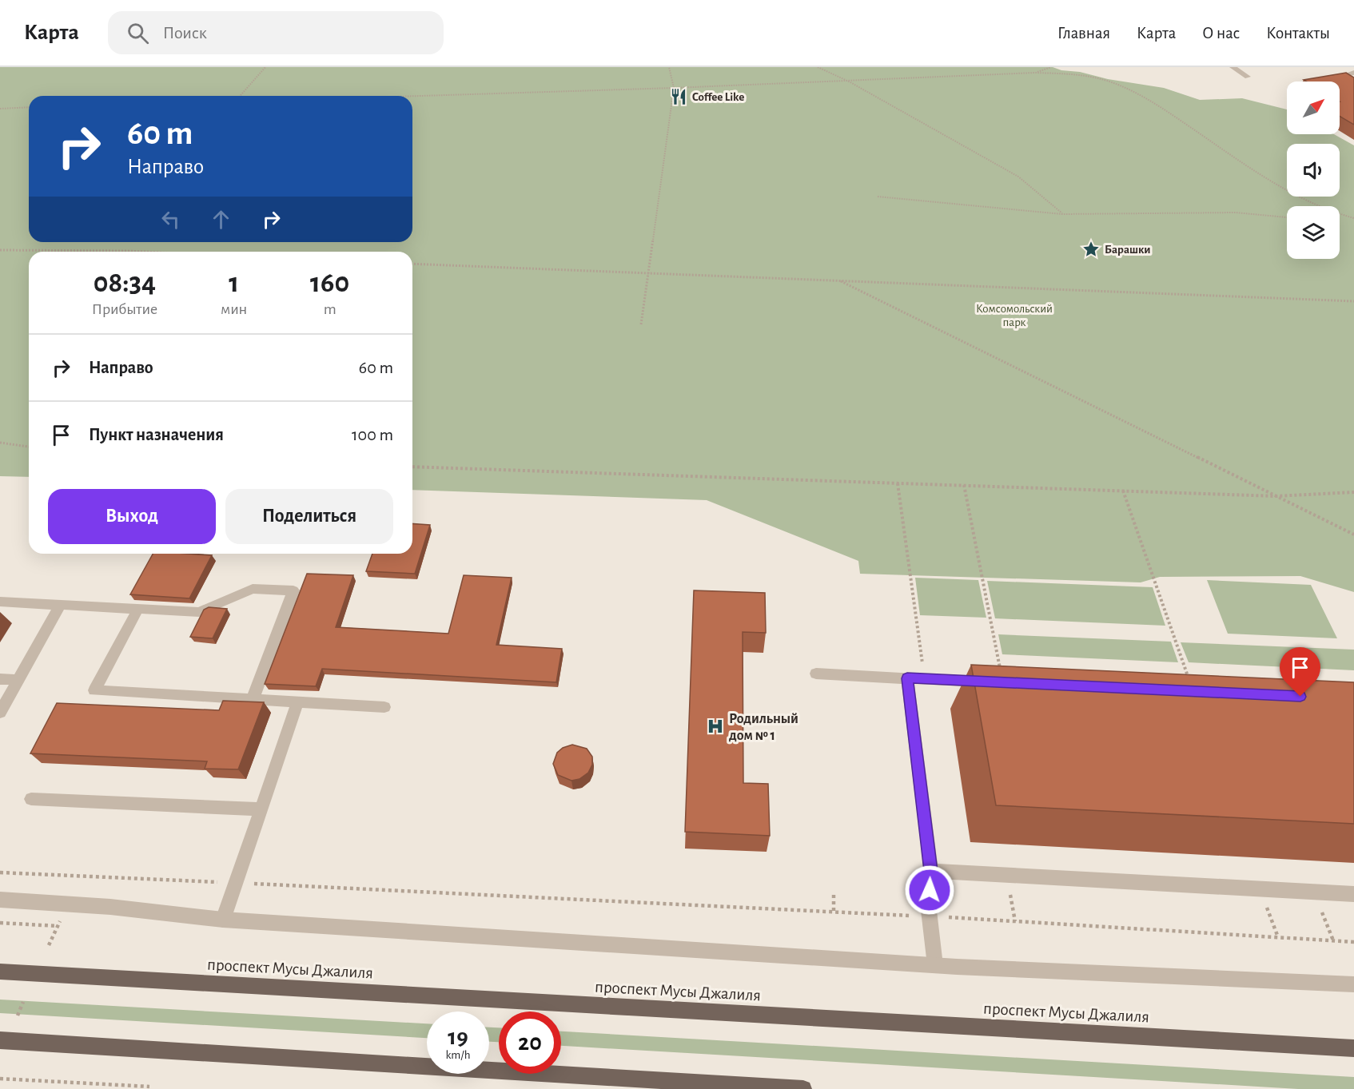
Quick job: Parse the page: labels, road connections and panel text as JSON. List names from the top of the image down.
{
  "streets": {
    "main road": ["проспект Мусы Джалиля"]
  },
  "parks": ["Комсомольский парк"],
  "places": {
    "restaurant": ["Coffee Like"],
    "place": ["Барашки"],
    "hospital": ["Родильный дом № 1"]
  },
  "north": "top right",
  "page": {
    "header": "Карта",
    "search": "Поиск",
    "nav": [
      "Главная",
      "Карта",
      "О нас",
      "Контакты"
    ],
    "turn": ["60 m", "Направо"],
    "eta": [
      "08:34",
      "Прибытие",
      "1",
      "мин",
      "160",
      "m"
    ],
    "list": [
      {
        "name": "Направо",
        "value": "60 m"
      },
      {
        "name": "Пункт назначения",
        "value": "100 m"
      }
    ],
    "buttons": ["Выход", "Поделиться"],
    "speed": "19 km/h",
    "limit": "20"
  }
}
